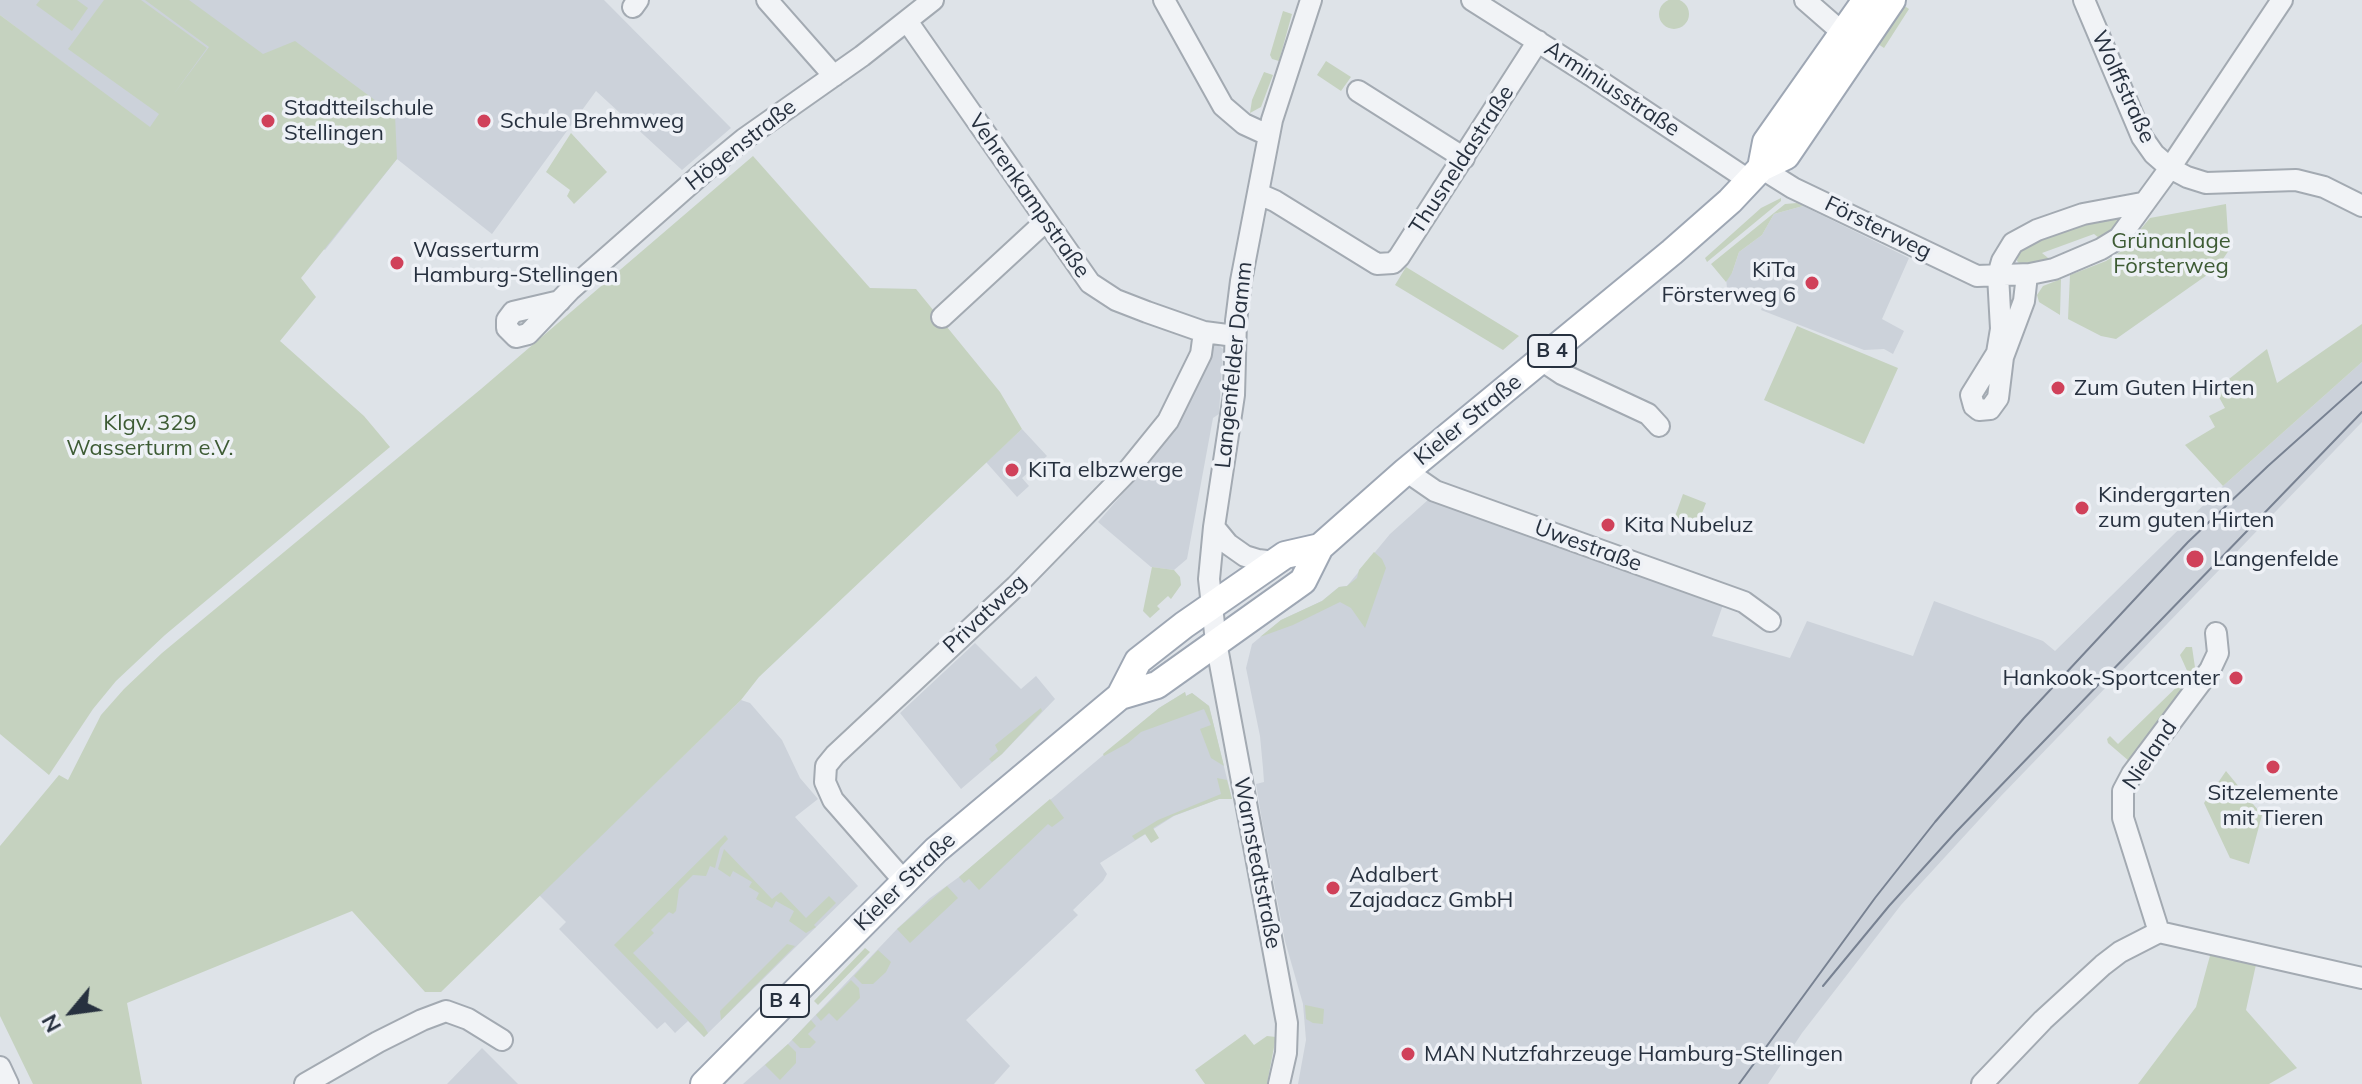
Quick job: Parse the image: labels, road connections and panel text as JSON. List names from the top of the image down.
{
  "streets": {
    "main road": ["B 4", "Kieler Straße"],
    "street": [
      "Wolffstraße",
      "Arminiusstraße",
      "Högenstraße",
      "Thusneldastraße",
      "Vehrenkampstraße",
      "Försterweg",
      "Langenfelder Damm",
      "Uwestraße",
      "Privatweg",
      "Nieland",
      "Warnstedtstraße"
    ]
  },
  "crossings": [
    ["Wolffstraße", "Försterweg"],
    ["Arminiusstraße", "Thusneldastraße"],
    ["Arminiusstraße", "Försterweg"],
    ["Arminiusstraße", "Kieler Straße"],
    ["Högenstraße", "Vehrenkampstraße"],
    ["Thusneldastraße", "Langenfelder Damm"],
    ["Vehrenkampstraße", "Langenfelder Damm"],
    ["Vehrenkampstraße", "Privatweg"],
    ["Försterweg", "Kieler Straße"],
    ["Langenfelder Damm", "Kieler Straße"],
    ["Langenfelder Damm", "Warnstedtstraße"],
    ["Kieler Straße", "Uwestraße"],
    ["Kieler Straße", "Privatweg"],
    ["Kieler Straße", "Warnstedtstraße"]
  ],
  "parks": ["Grünanlage Försterweg", "Klgv. 329 Wasserturm e.V."],
  "places": [
    "Stadtteilschule Stellingen",
    "Schule Brehmweg",
    "Wasserturm Hamburg-Stellingen",
    "KiTa Försterweg 6",
    "Zum Guten Hirten",
    "KiTa elbzwerge",
    "Kindergarten zum guten Hirten",
    "Kita Nubeluz",
    "Langenfelde",
    "Hankook-Sportcenter",
    "Sitzelemente mit Tieren",
    "Adalbert Zajadacz GmbH",
    "MAN Nutzfahrzeuge Hamburg-Stellingen"
  ],
  "north": "bottom left"
}
